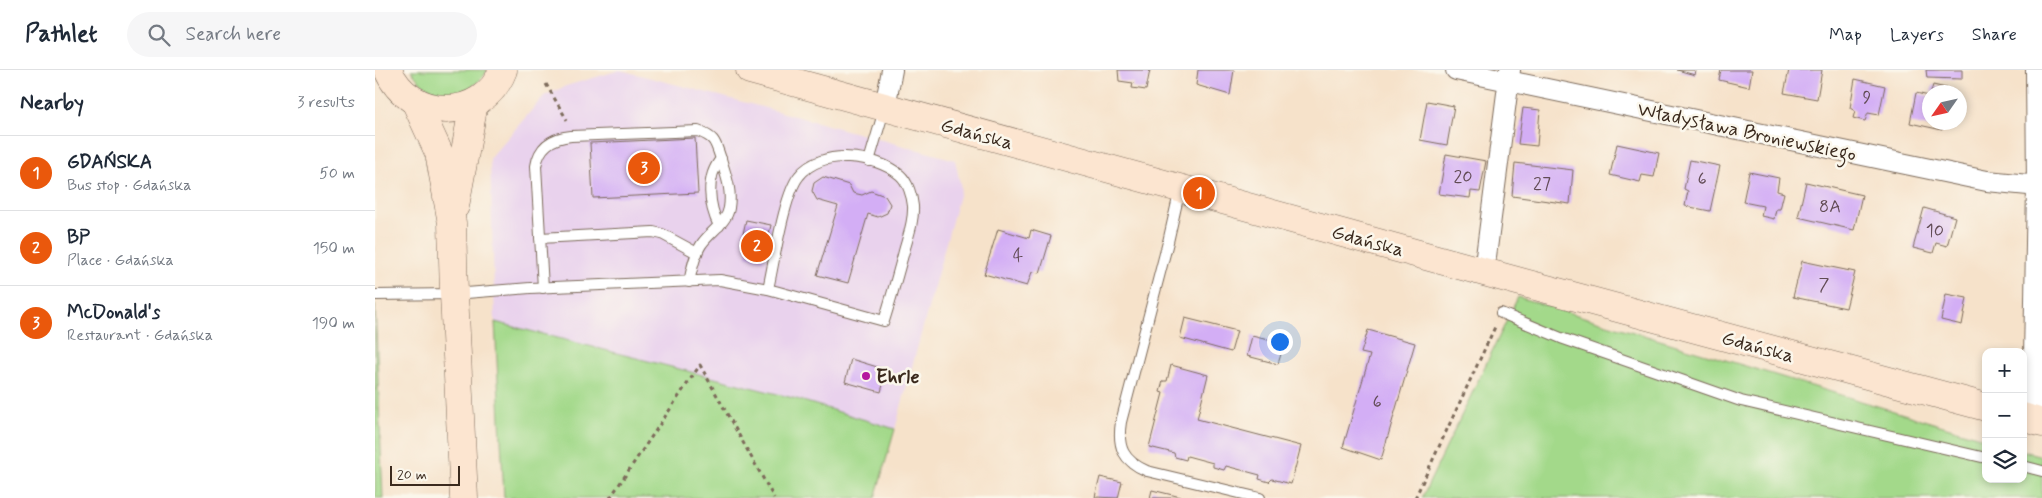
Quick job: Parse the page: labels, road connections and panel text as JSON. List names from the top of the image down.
{
  "streets": {
    "main road": ["Gdańska"],
    "street": ["Władysława Broniewskiego"]
  },
  "places": ["Ehrle"],
  "house_numbers": [
    "9",
    "20",
    "6",
    "27",
    "8A",
    "10",
    "4",
    "7",
    "6"
  ],
  "scale_bar": "20 m",
  "north": "bottom left",
  "page": {
    "header": "Pathlet",
    "search": "Search here",
    "nav": ["Map", "Layers", "Share"],
    "heading": ["Nearby", "3 results"],
    "list": [
      {
        "mark": "1",
        "name": "GDAŃSKA",
        "note": "Bus stop · Gdańska",
        "value": "50 m"
      },
      {
        "mark": "2",
        "name": "BP",
        "note": "Place · Gdańska",
        "value": "150 m"
      },
      {
        "mark": "3",
        "name": "McDonald's",
        "note": "Restaurant · Gdańska",
        "value": "190 m"
      }
    ],
    "pins": ["3", "1", "2"],
    "map_buttons": ["+", "−"],
    "scale": "20 m"
  }
}
